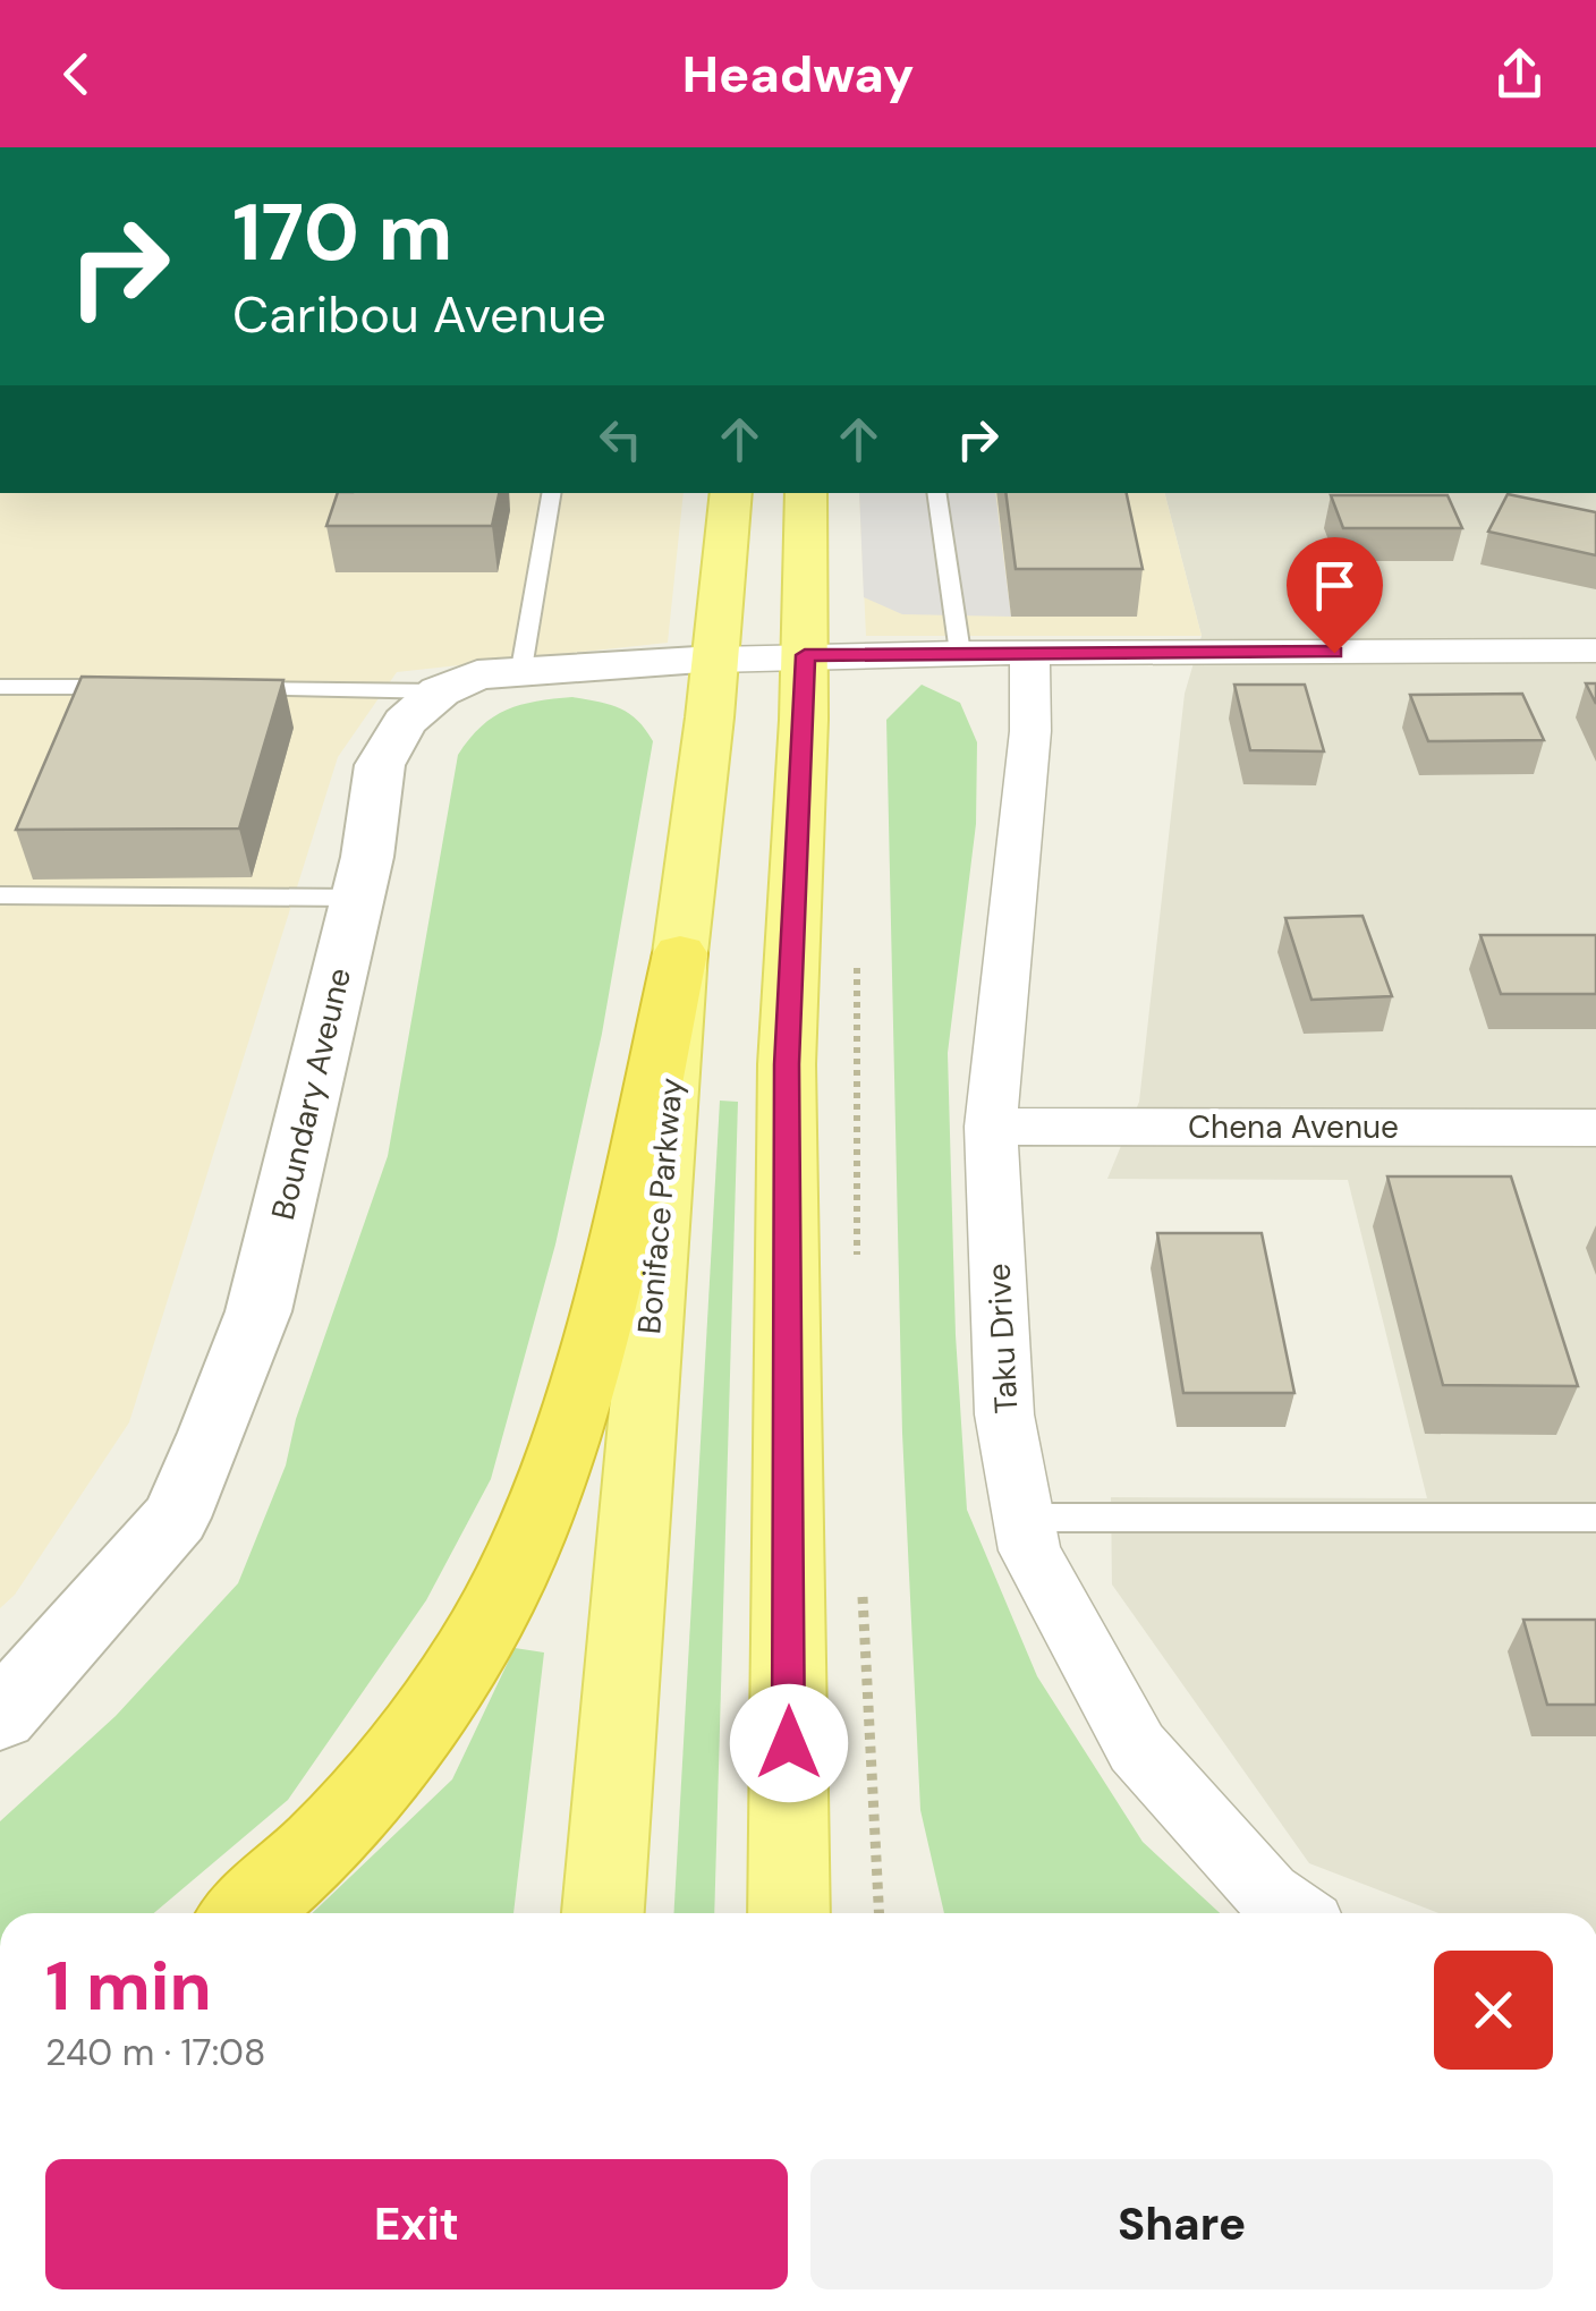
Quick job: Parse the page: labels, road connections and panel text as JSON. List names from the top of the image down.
{
  "streets": {
    "main road": ["Boniface Parkway"],
    "street": ["Boundary Aveune", "Chena Avenue", "Taku Drive"]
  },
  "crossings": [
    ["Boundary Aveune", "Boniface Parkway"],
    ["Chena Avenue", "Taku Drive"]
  ],
  "page": {
    "header": "Headway",
    "turn": ["170 m", "Caribou Avenue"],
    "heading": ["1 min", "240 m · 17:08"],
    "buttons": ["Exit", "Share"]
  }
}
